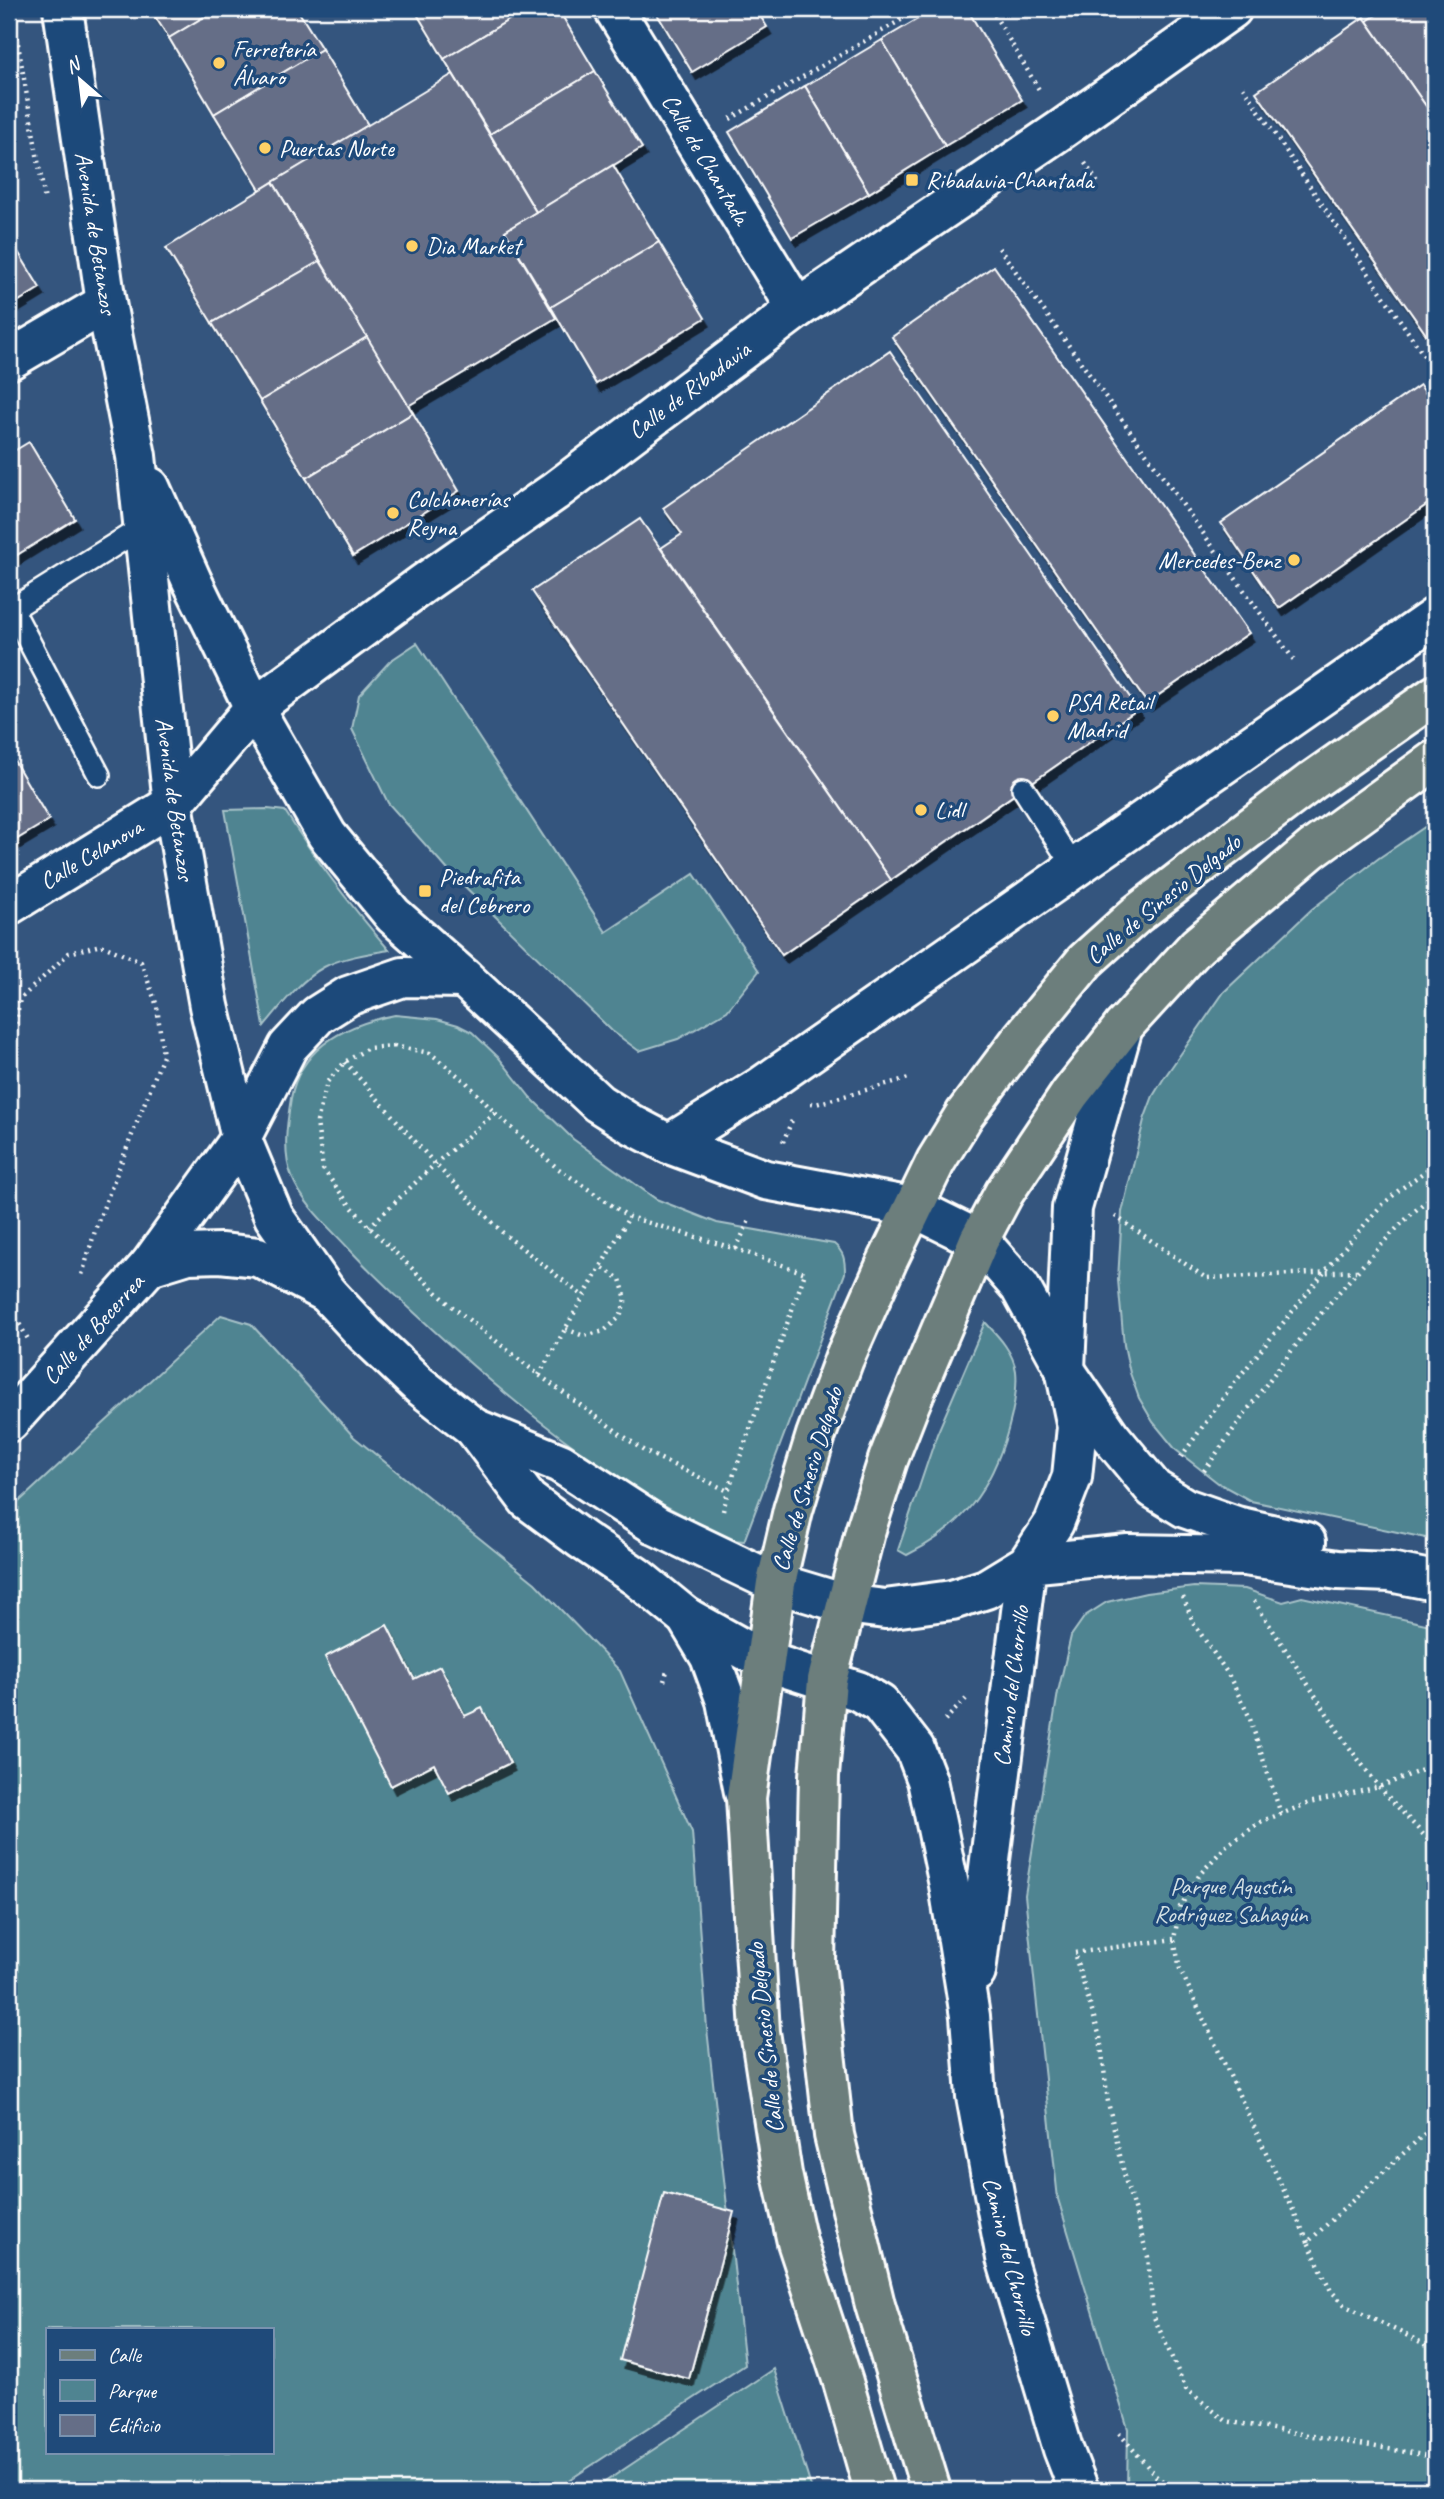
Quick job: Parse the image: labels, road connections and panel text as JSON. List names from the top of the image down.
{
  "streets": {
    "main road": ["Calle de Sinesio Delgado"],
    "street": [
      "Calle de Chantada",
      "Avenida de Betanzos",
      "Calle de Ribadavia",
      "Calle Celanova",
      "Calle de Becerrea",
      "Camino del Chorrillo"
    ]
  },
  "crossings": [
    ["Calle de Chantada", "Calle de Ribadavia"],
    ["Avenida de Betanzos", "Calle de Ribadavia"],
    ["Avenida de Betanzos", "Calle Celanova"],
    ["Avenida de Betanzos", "Calle de Sinesio Delgado"],
    ["Avenida de Betanzos", "Calle de Becerrea"],
    ["Calle de Ribadavia", "Calle Celanova"],
    ["Calle de Sinesio Delgado", "Camino del Chorrillo"]
  ],
  "parks": ["Parque Agustín Rodríguez Sahagún"],
  "places": {
    "other": [
      "Ferretería Álvaro",
      "Puertas Norte",
      "Dia Market",
      "Colchonerías Reyna",
      "Mercedes-Benz",
      "PSA Retail Madrid",
      "Lidl"
    ],
    "transit": ["Ribadavia-Chantada", "Piedrafita del Cebrero"]
  },
  "legend": ["Calle", "Parque", "Edificio"],
  "north": "top left"
}
